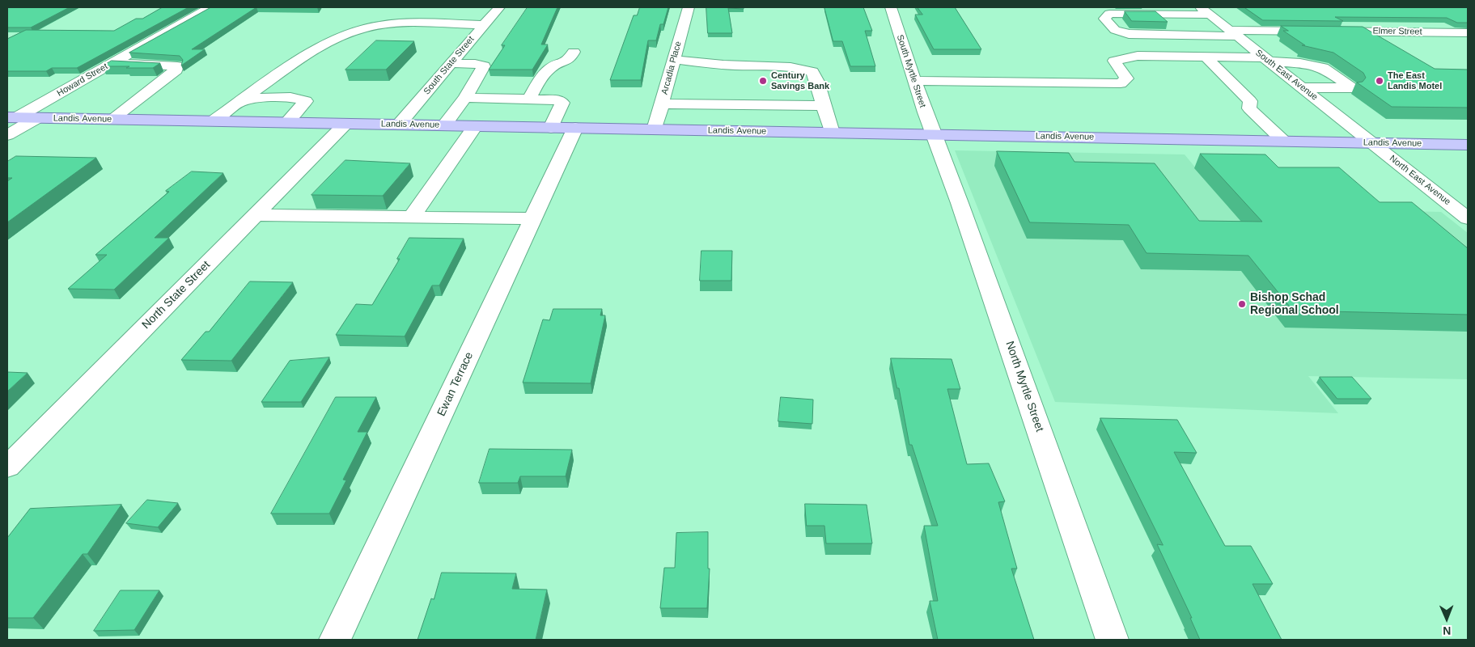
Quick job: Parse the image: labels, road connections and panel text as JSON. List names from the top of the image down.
{
  "streets": {
    "main road": ["Landis Avenue"],
    "street": [
      "Elmer Street",
      "South State Street",
      "Arcadia Place",
      "South Myrtle Street",
      "South East Avenue",
      "Howard Street",
      "North East Avenue",
      "North State Street",
      "Ewan Terrace",
      "North Myrtle Street"
    ]
  },
  "crossings": [
    ["Elmer Street", "South East Avenue"],
    ["South State Street", "Landis Avenue"],
    ["Arcadia Place", "Landis Avenue"],
    ["South Myrtle Street", "Landis Avenue"],
    ["South Myrtle Street", "North Myrtle Street"],
    ["South East Avenue", "Landis Avenue"],
    ["South East Avenue", "North East Avenue"],
    ["Howard Street", "Landis Avenue"],
    ["Landis Avenue", "North East Avenue"],
    ["Landis Avenue", "North State Street"],
    ["Landis Avenue", "Ewan Terrace"],
    ["Landis Avenue", "North Myrtle Street"]
  ],
  "places": ["Century Savings Bank", "The East Landis Motel", "Bishop Schad Regional School"],
  "north": "bottom"
}
